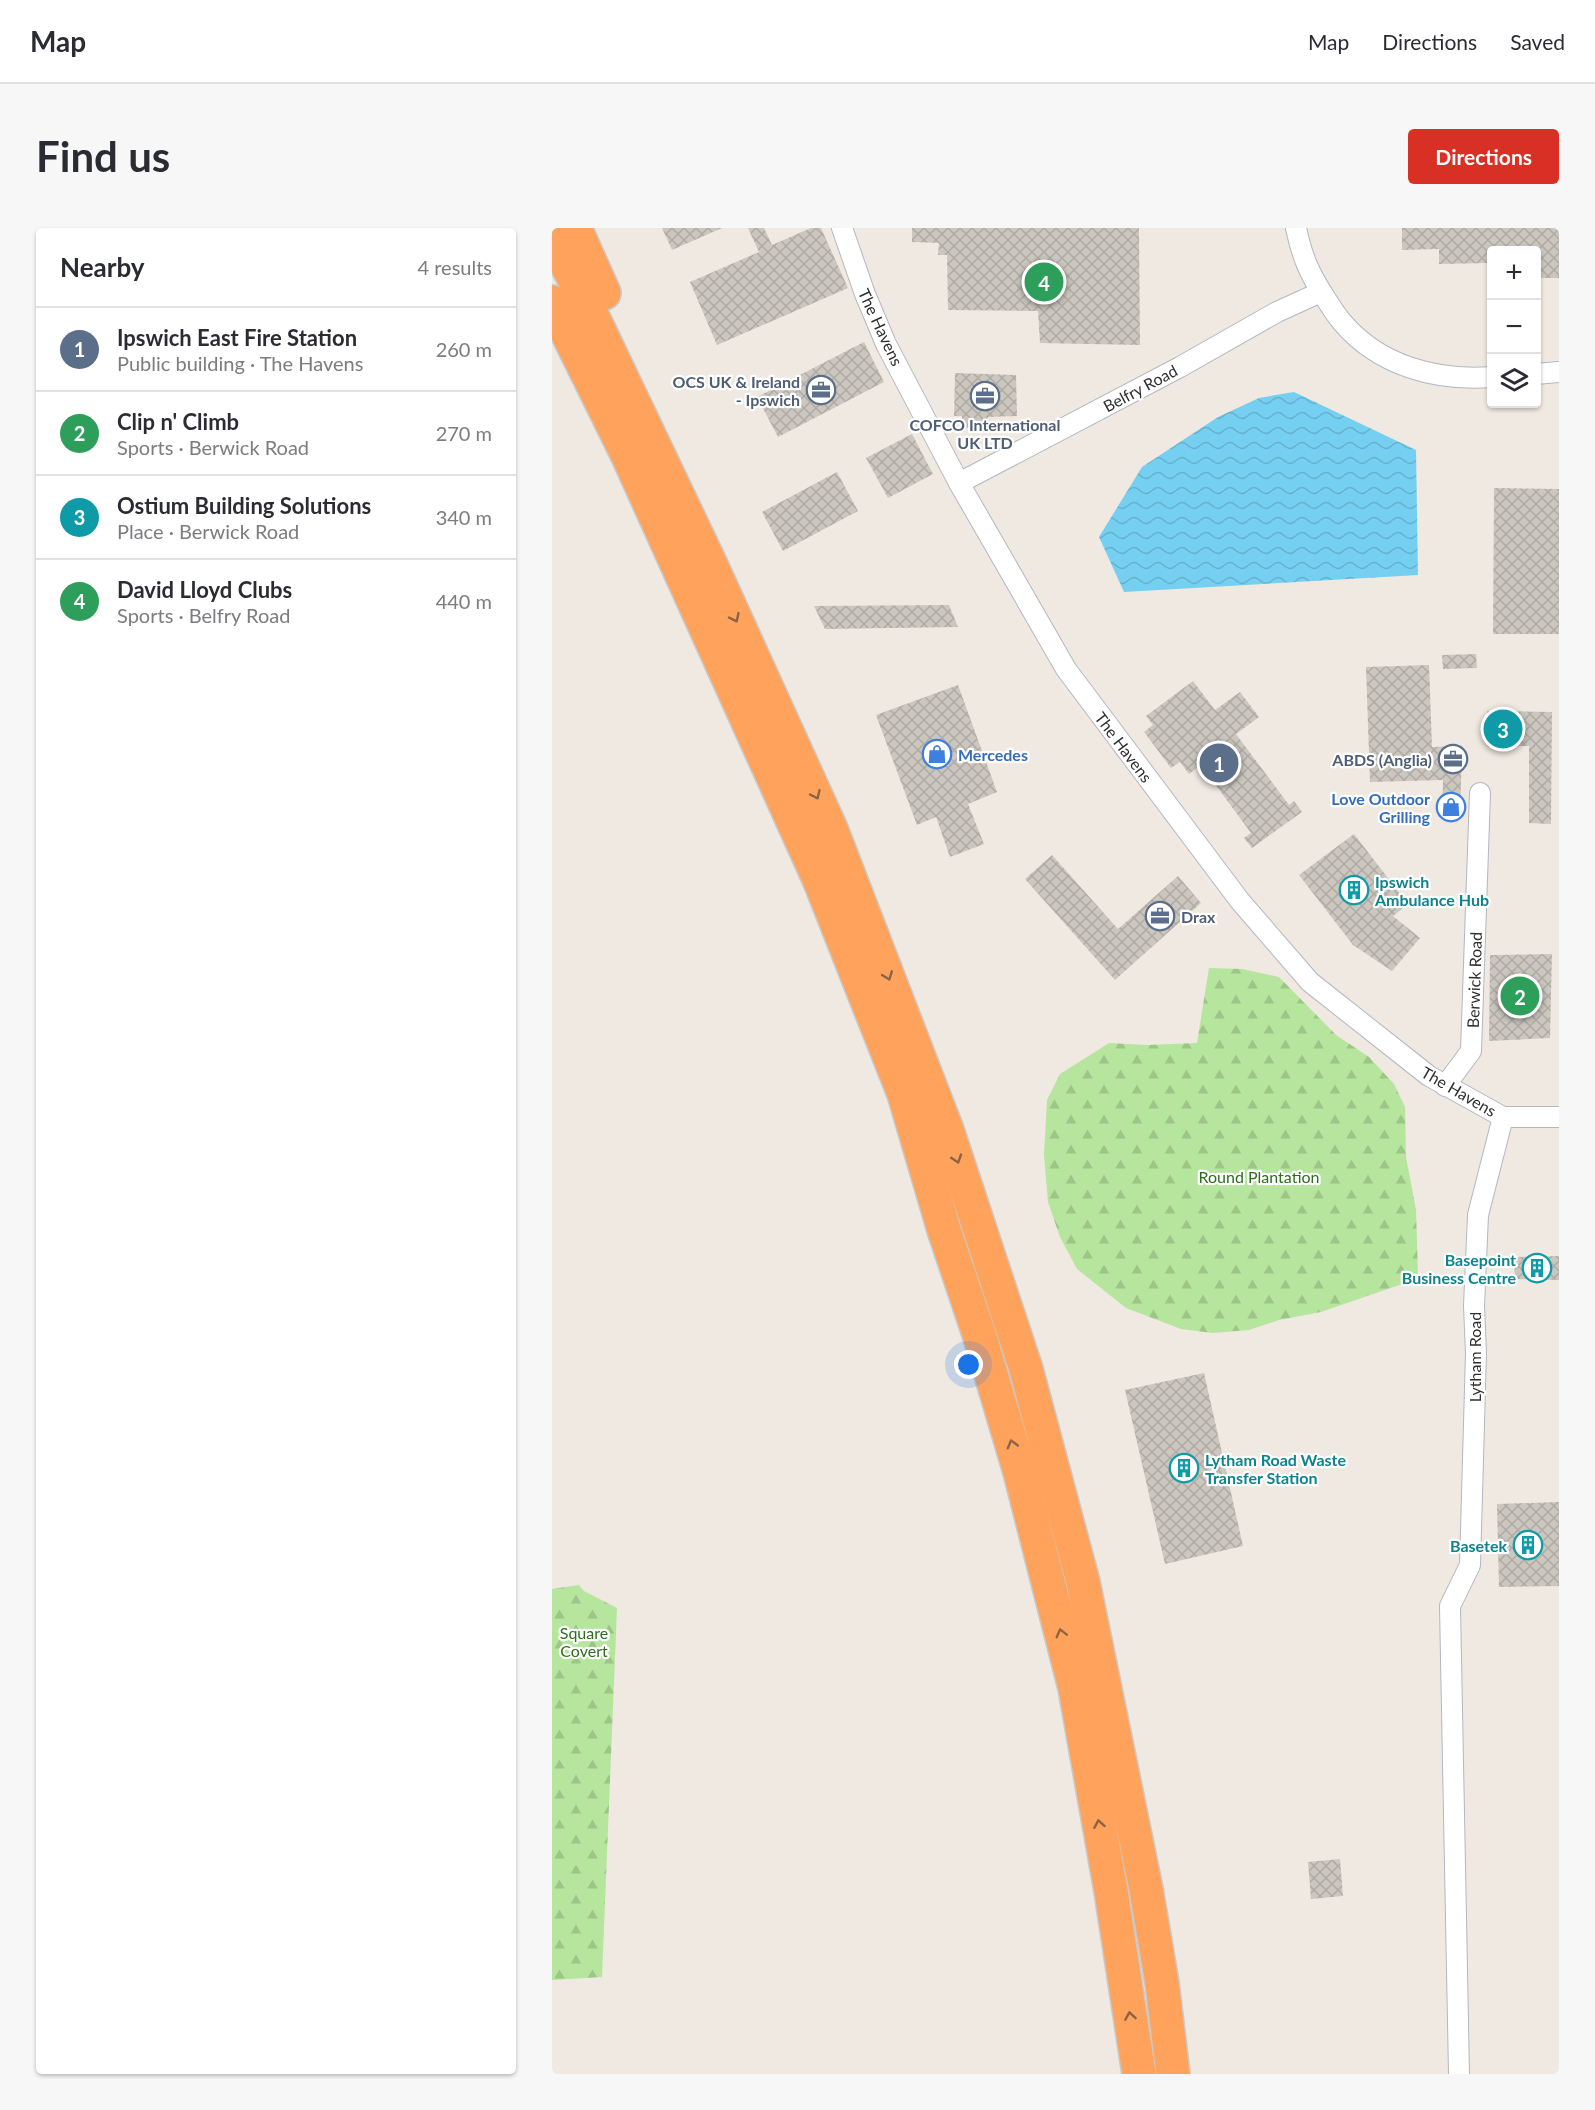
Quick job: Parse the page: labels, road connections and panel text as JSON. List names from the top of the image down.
{
  "streets": {
    "street": [
      "The Havens",
      "Belfry Road",
      "Berwick Road",
      "Lytham Road"
    ]
  },
  "crossings": [
    ["The Havens", "Belfry Road"],
    ["The Havens", "Berwick Road"],
    ["The Havens", "Lytham Road"]
  ],
  "parks": ["Round Plantation", "Square Covert"],
  "places": {
    "office": [
      "OCS UK & Ireland - Ipswich",
      "COFCO International UK LTD",
      "ABDS (Anglia)",
      "Drax"
    ],
    "shop": ["Mercedes", "Love Outdoor Grilling"],
    "building": [
      "Ipswich Ambulance Hub",
      "Basepoint Business Centre",
      "Lytham Road Waste Transfer Station",
      "Basetek"
    ]
  },
  "page": {
    "header": "Map",
    "nav": ["Map", "Directions", "Saved"],
    "buttons": "Directions",
    "title": "Find us",
    "heading": ["Nearby", "4 results"],
    "map_buttons": ["+", "−"],
    "pins": [
      "4",
      "3",
      "1",
      "2"
    ],
    "list": [
      {
        "mark": "1",
        "name": "Ipswich East Fire Station",
        "note": "Public building · The Havens",
        "value": "260 m"
      },
      {
        "mark": "2",
        "name": "Clip n' Climb",
        "note": "Sports · Berwick Road",
        "value": "270 m"
      },
      {
        "mark": "3",
        "name": "Ostium Building Solutions",
        "note": "Place · Berwick Road",
        "value": "340 m"
      },
      {
        "mark": "4",
        "name": "David Lloyd Clubs",
        "note": "Sports · Belfry Road",
        "value": "440 m"
      }
    ]
  }
}
